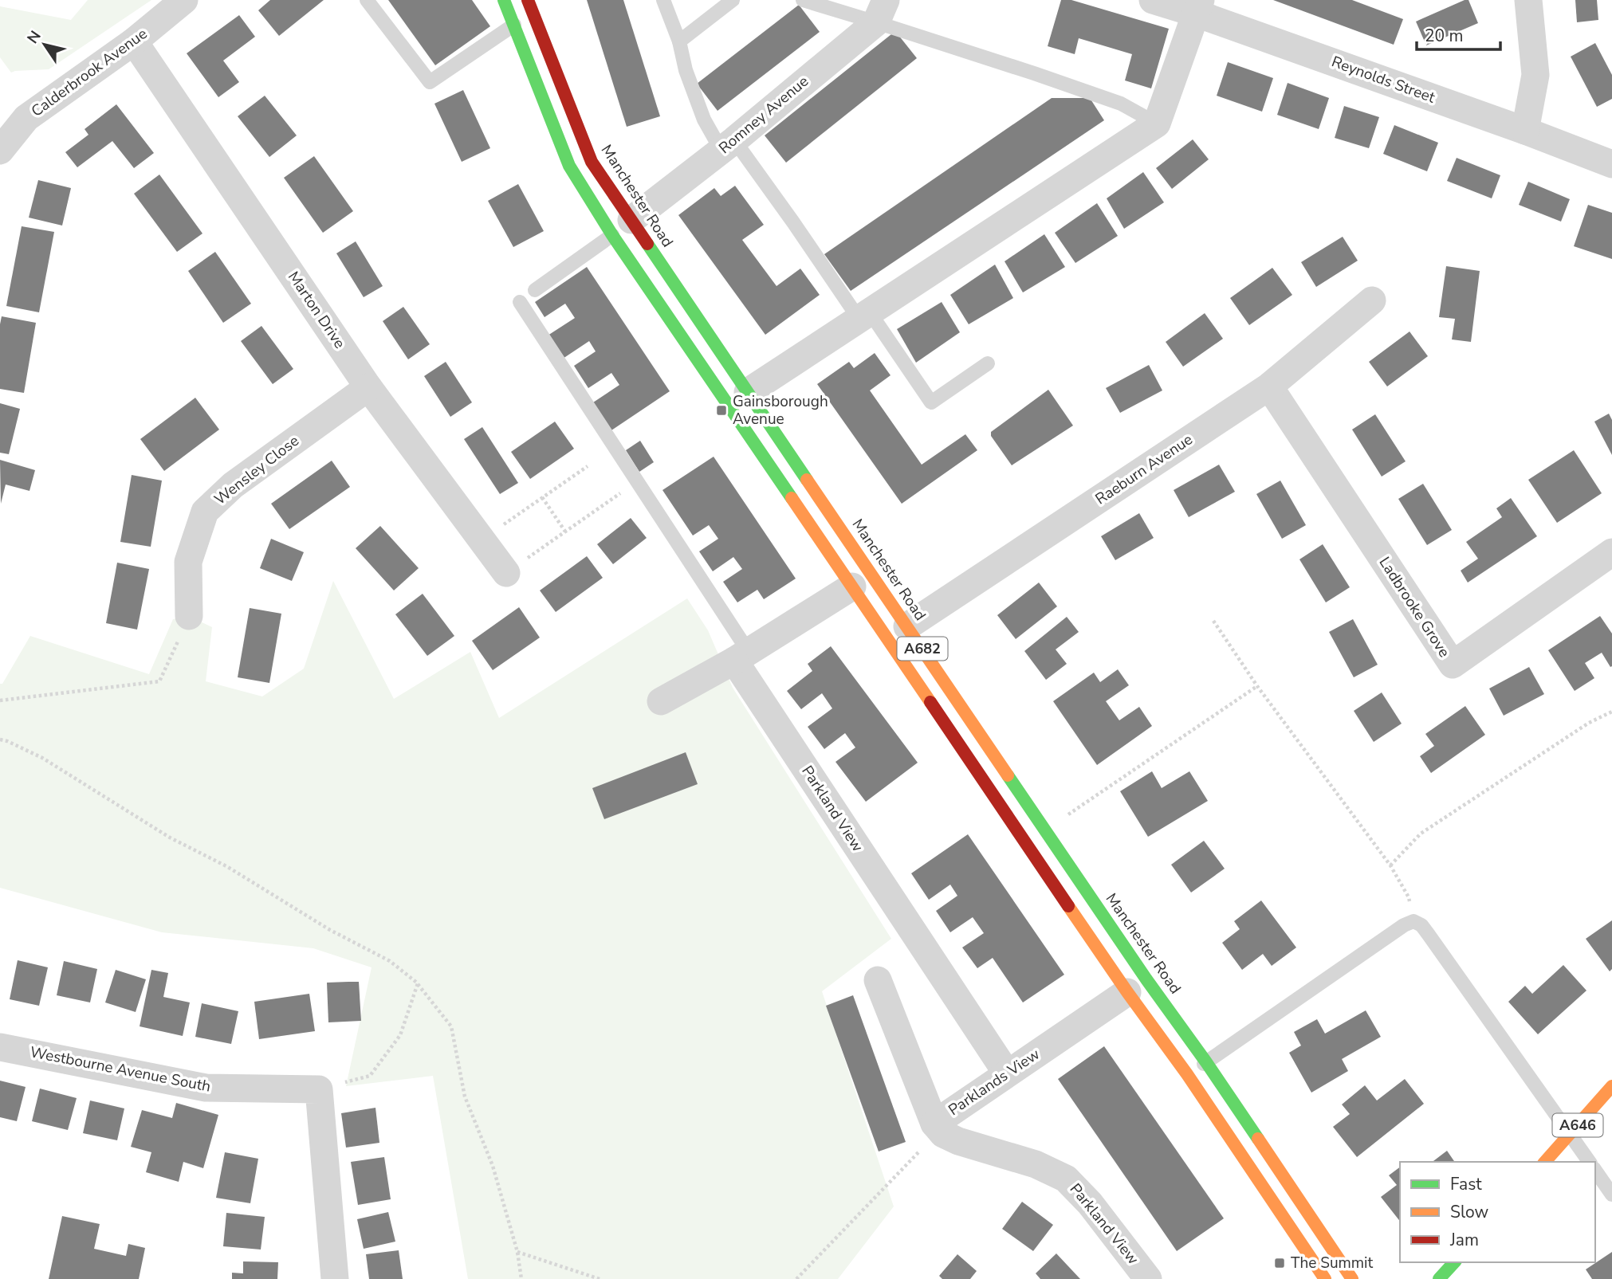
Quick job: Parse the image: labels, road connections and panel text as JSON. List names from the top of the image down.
{
  "streets": {
    "main road": ["Manchester Road", "A682", "A646"],
    "street": [
      "Calderbrook Avenue",
      "Reynolds Street",
      "Romney Avenue",
      "Marton Drive",
      "Raeburn Avenue",
      "Wensley Close",
      "Ladbrooke Grove",
      "Parkland View",
      "Westbourne Avenue South",
      "Parklands View"
    ]
  },
  "crossings": [
    ["Calderbrook Avenue", "Marton Drive"],
    ["Romney Avenue", "Manchester Road"],
    ["Manchester Road", "Raeburn Avenue"],
    ["Manchester Road", "Parklands View"],
    ["Marton Drive", "Wensley Close"],
    ["Raeburn Avenue", "Ladbrooke Grove"],
    ["Parkland View", "Parklands View"]
  ],
  "places": {
    "transit": ["Gainsborough Avenue", "The Summit"]
  },
  "legend": ["Fast", "Slow", "Jam"],
  "scale_bar": "20 m",
  "north": "top left"
}
